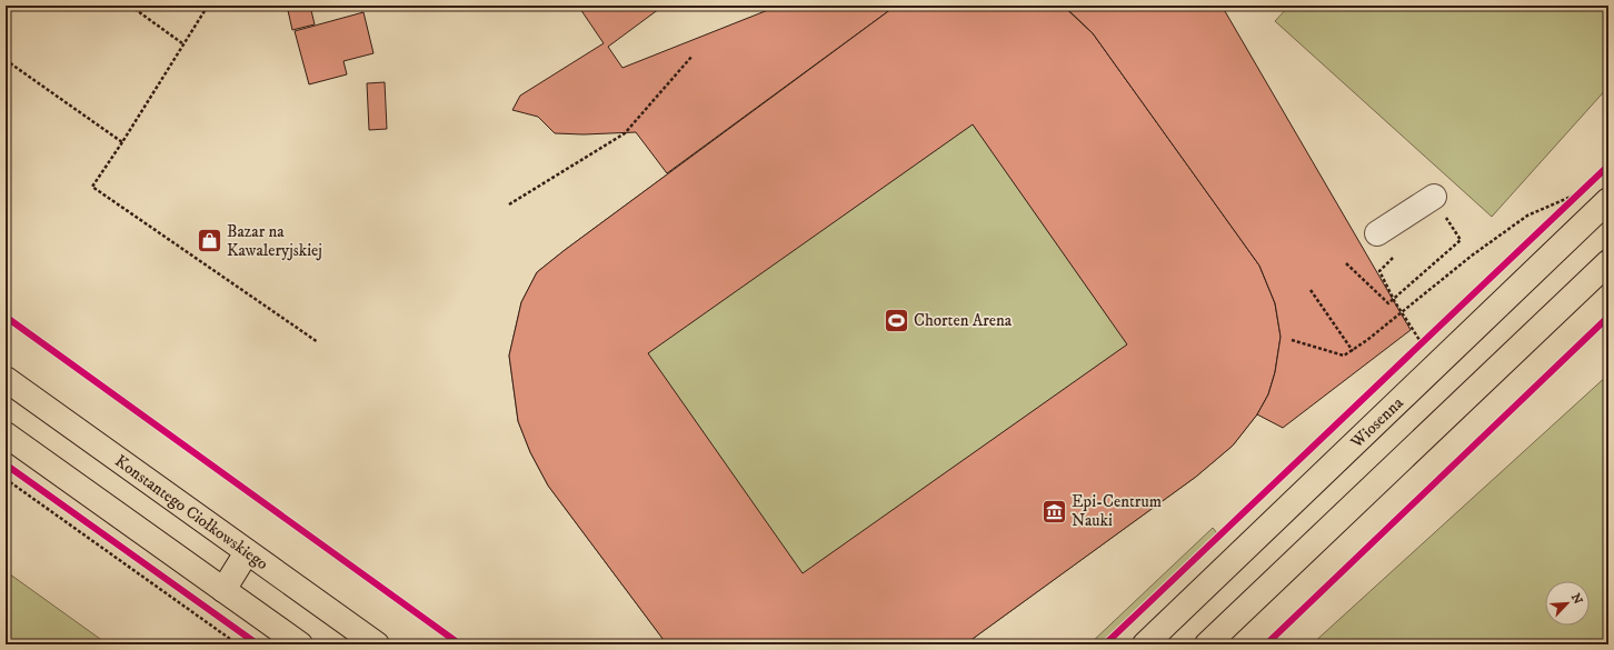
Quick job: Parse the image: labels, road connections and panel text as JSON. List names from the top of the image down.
{
  "streets": {
    "main road": ["Wiosenna", "Konstantego Ciołkowskiego"]
  },
  "places": {
    "shop": ["Bazar na Kawaleryjskiej"],
    "sports": ["Chorten Arena"],
    "museum": ["Epi-Centrum Nauki"]
  },
  "north": "top right"
}
